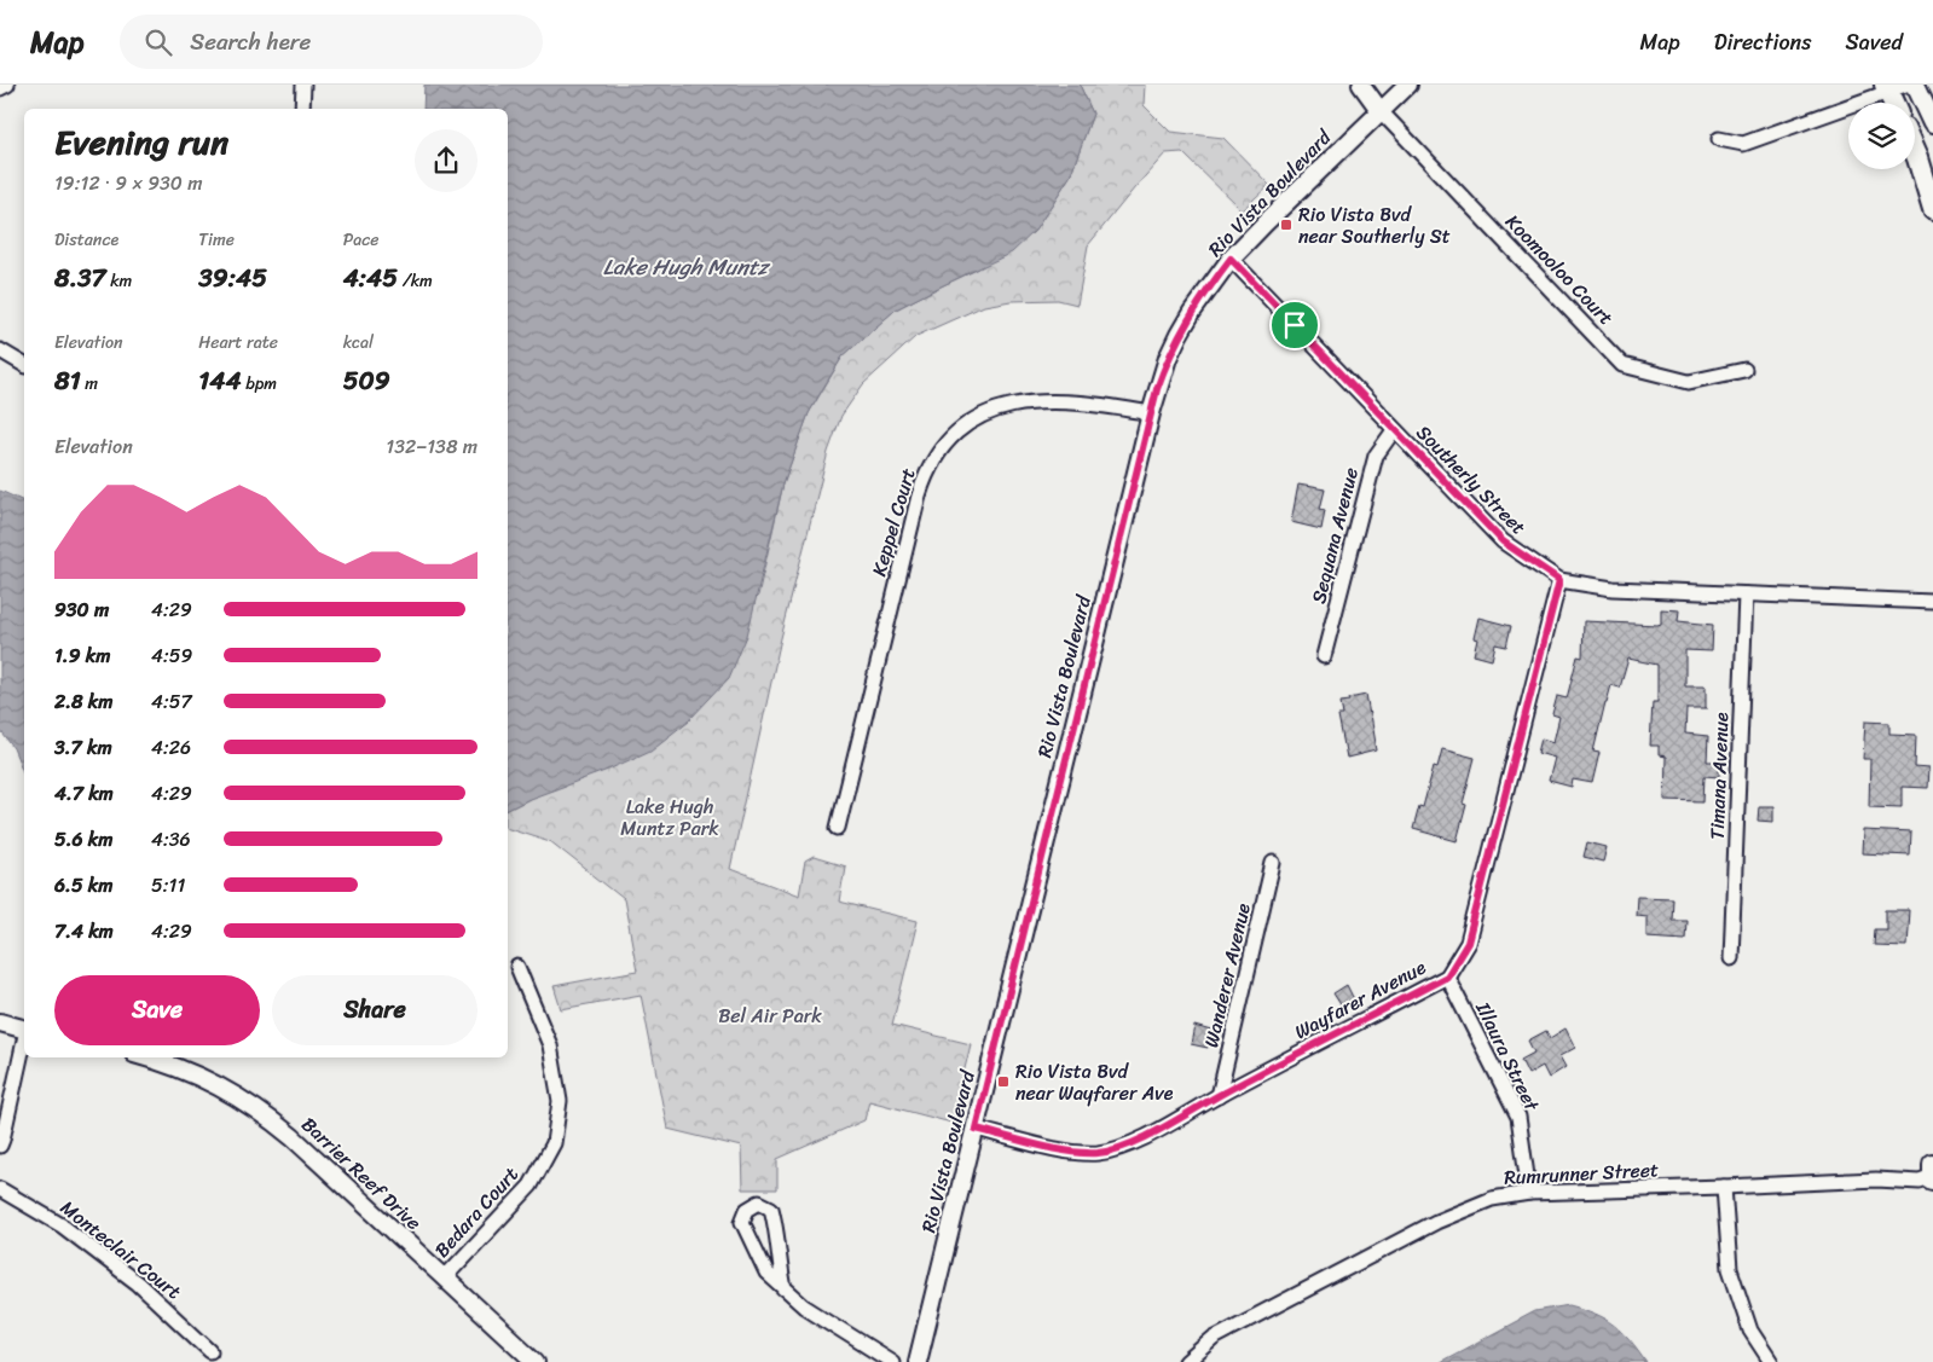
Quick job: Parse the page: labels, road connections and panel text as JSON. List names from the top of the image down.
{
  "streets": {
    "street": [
      "Rio Vista Boulevard",
      "Koomooloo Court",
      "Southerly Street",
      "Keppel Court",
      "Sequana Avenue",
      "Timana Avenue",
      "Wanderer Avenue",
      "Wayfarer Avenue",
      "Illaura Street",
      "Barrier Reef Drive",
      "Rumrunner Street",
      "Bedara Court",
      "Monteclair Court"
    ]
  },
  "crossings": [
    ["Rio Vista Boulevard", "Koomooloo Court"],
    ["Rio Vista Boulevard", "Southerly Street"],
    ["Rio Vista Boulevard", "Keppel Court"],
    ["Rio Vista Boulevard", "Wayfarer Avenue"],
    ["Southerly Street", "Sequana Avenue"],
    ["Southerly Street", "Timana Avenue"],
    ["Southerly Street", "Wayfarer Avenue"],
    ["Wanderer Avenue", "Wayfarer Avenue"],
    ["Wayfarer Avenue", "Illaura Street"],
    ["Illaura Street", "Rumrunner Street"],
    ["Barrier Reef Drive", "Bedara Court"]
  ],
  "water": ["Lake Hugh Muntz"],
  "parks": ["Lake Hugh Muntz Park", "Bel Air Park"],
  "places": {
    "transit": ["Rio Vista Bvd near Southerly St", "Rio Vista Bvd near Wayfarer Ave"]
  },
  "page": {
    "header": "Map",
    "search": "Search here",
    "nav": ["Map", "Directions", "Saved"],
    "heading": ["Evening run", "19:12 · 9 × 930 m"],
    "stats": [
      ["Distance", "8.37 km"],
      ["Time", "39:45"],
      ["Pace", "4:45 /km"],
      ["Elevation", "81 m"],
      ["Heart rate", "144 bpm"],
      ["kcal", "509"]
    ],
    "chart": ["Elevation", "132–138 m"],
    "list": [
      {
        "name": "930 m",
        "note": "4:29"
      },
      {
        "name": "1.9 km",
        "note": "4:59"
      },
      {
        "name": "2.8 km",
        "note": "4:57"
      },
      {
        "name": "3.7 km",
        "note": "4:26"
      },
      {
        "name": "4.7 km",
        "note": "4:29"
      },
      {
        "name": "5.6 km",
        "note": "4:36"
      },
      {
        "name": "6.5 km",
        "note": "5:11"
      },
      {
        "name": "7.4 km",
        "note": "4:29"
      }
    ],
    "buttons": ["Save", "Share"]
  }
}
